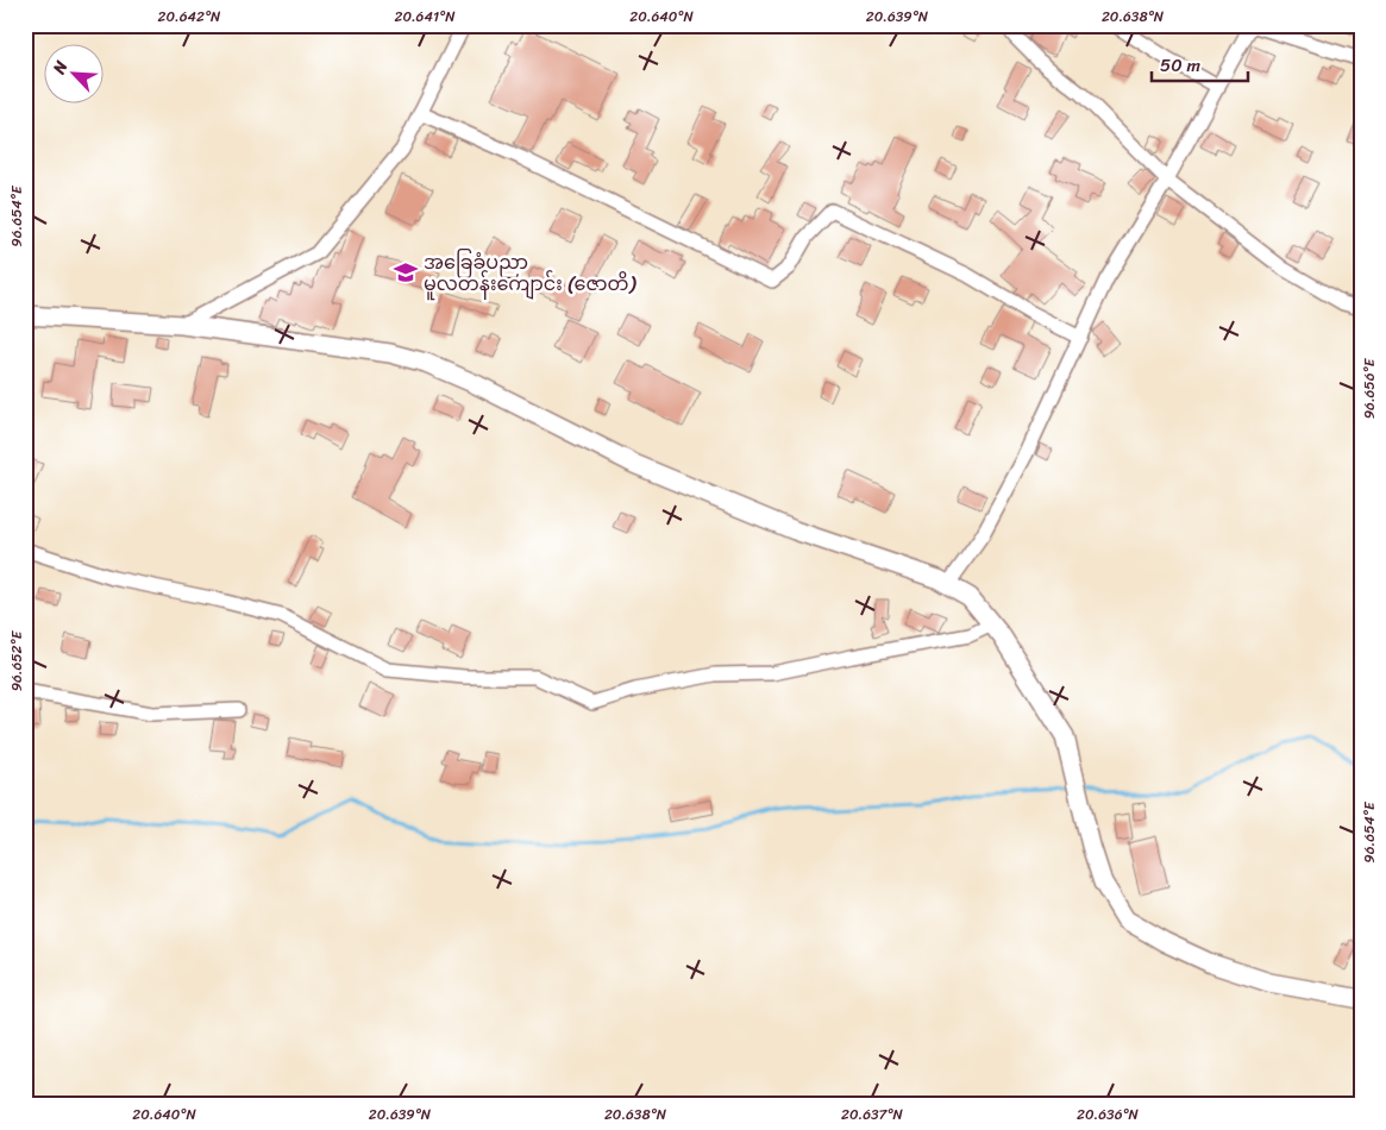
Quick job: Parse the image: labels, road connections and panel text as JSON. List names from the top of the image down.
{
  "places": {
    "school or university": ["အခြေခံပညာ မူလတန်းကျောင်း (ဇောတိ)"]
  },
  "scale_bar": "50 m",
  "north": "top left",
  "coordinates": [
    "20.642°N",
    "20.641°N",
    "20.640°N",
    "20.639°N",
    "20.638°N",
    "96.654°E",
    "96.656°E",
    "96.652°E",
    "20.637°N",
    "20.636°N"
  ]
}
